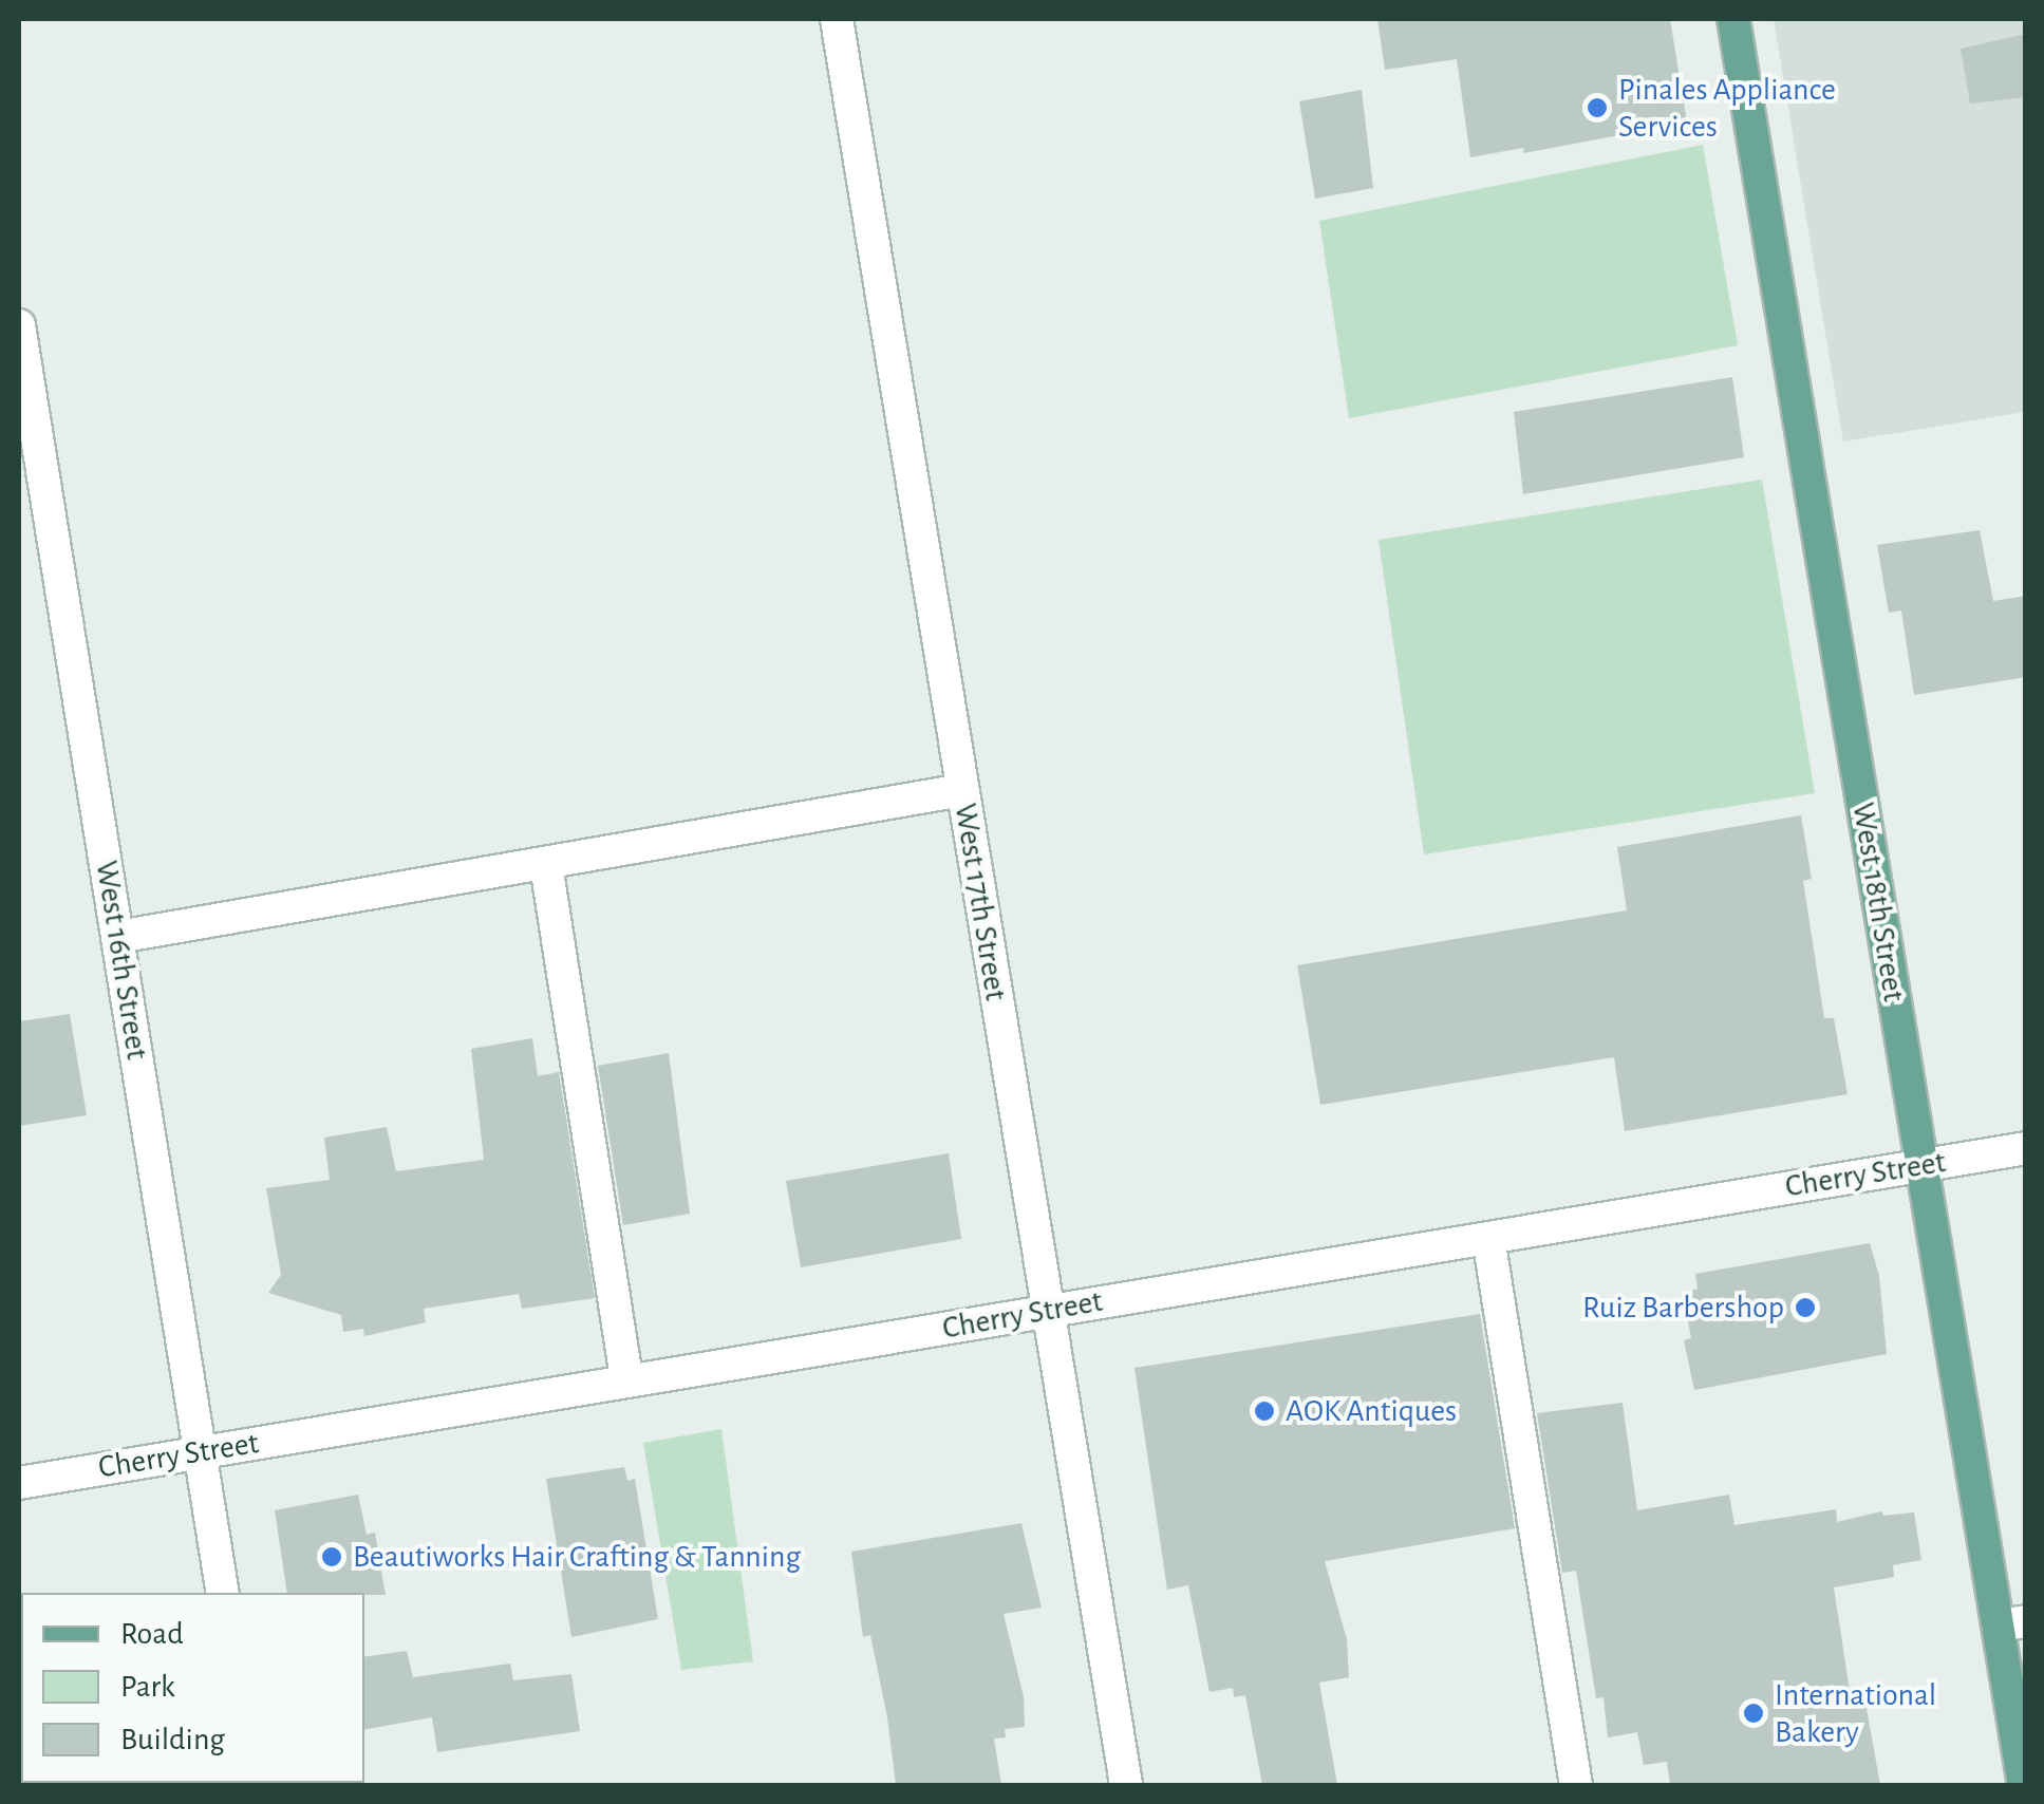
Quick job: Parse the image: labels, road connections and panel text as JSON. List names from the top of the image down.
{
  "streets": {
    "main road": ["West 18th Street"],
    "street": ["West 17th Street", "West 16th Street", "Cherry Street"]
  },
  "crossings": [
    ["West 17th Street", "Cherry Street"],
    ["West 18th Street", "Cherry Street"],
    ["West 16th Street", "Cherry Street"]
  ],
  "places": [
    "Pinales Appliance Services",
    "Ruiz Barbershop",
    "AOK Antiques",
    "Beautiworks Hair Crafting & Tanning",
    "International Bakery"
  ],
  "legend": ["Road", "Park", "Building"]
}
